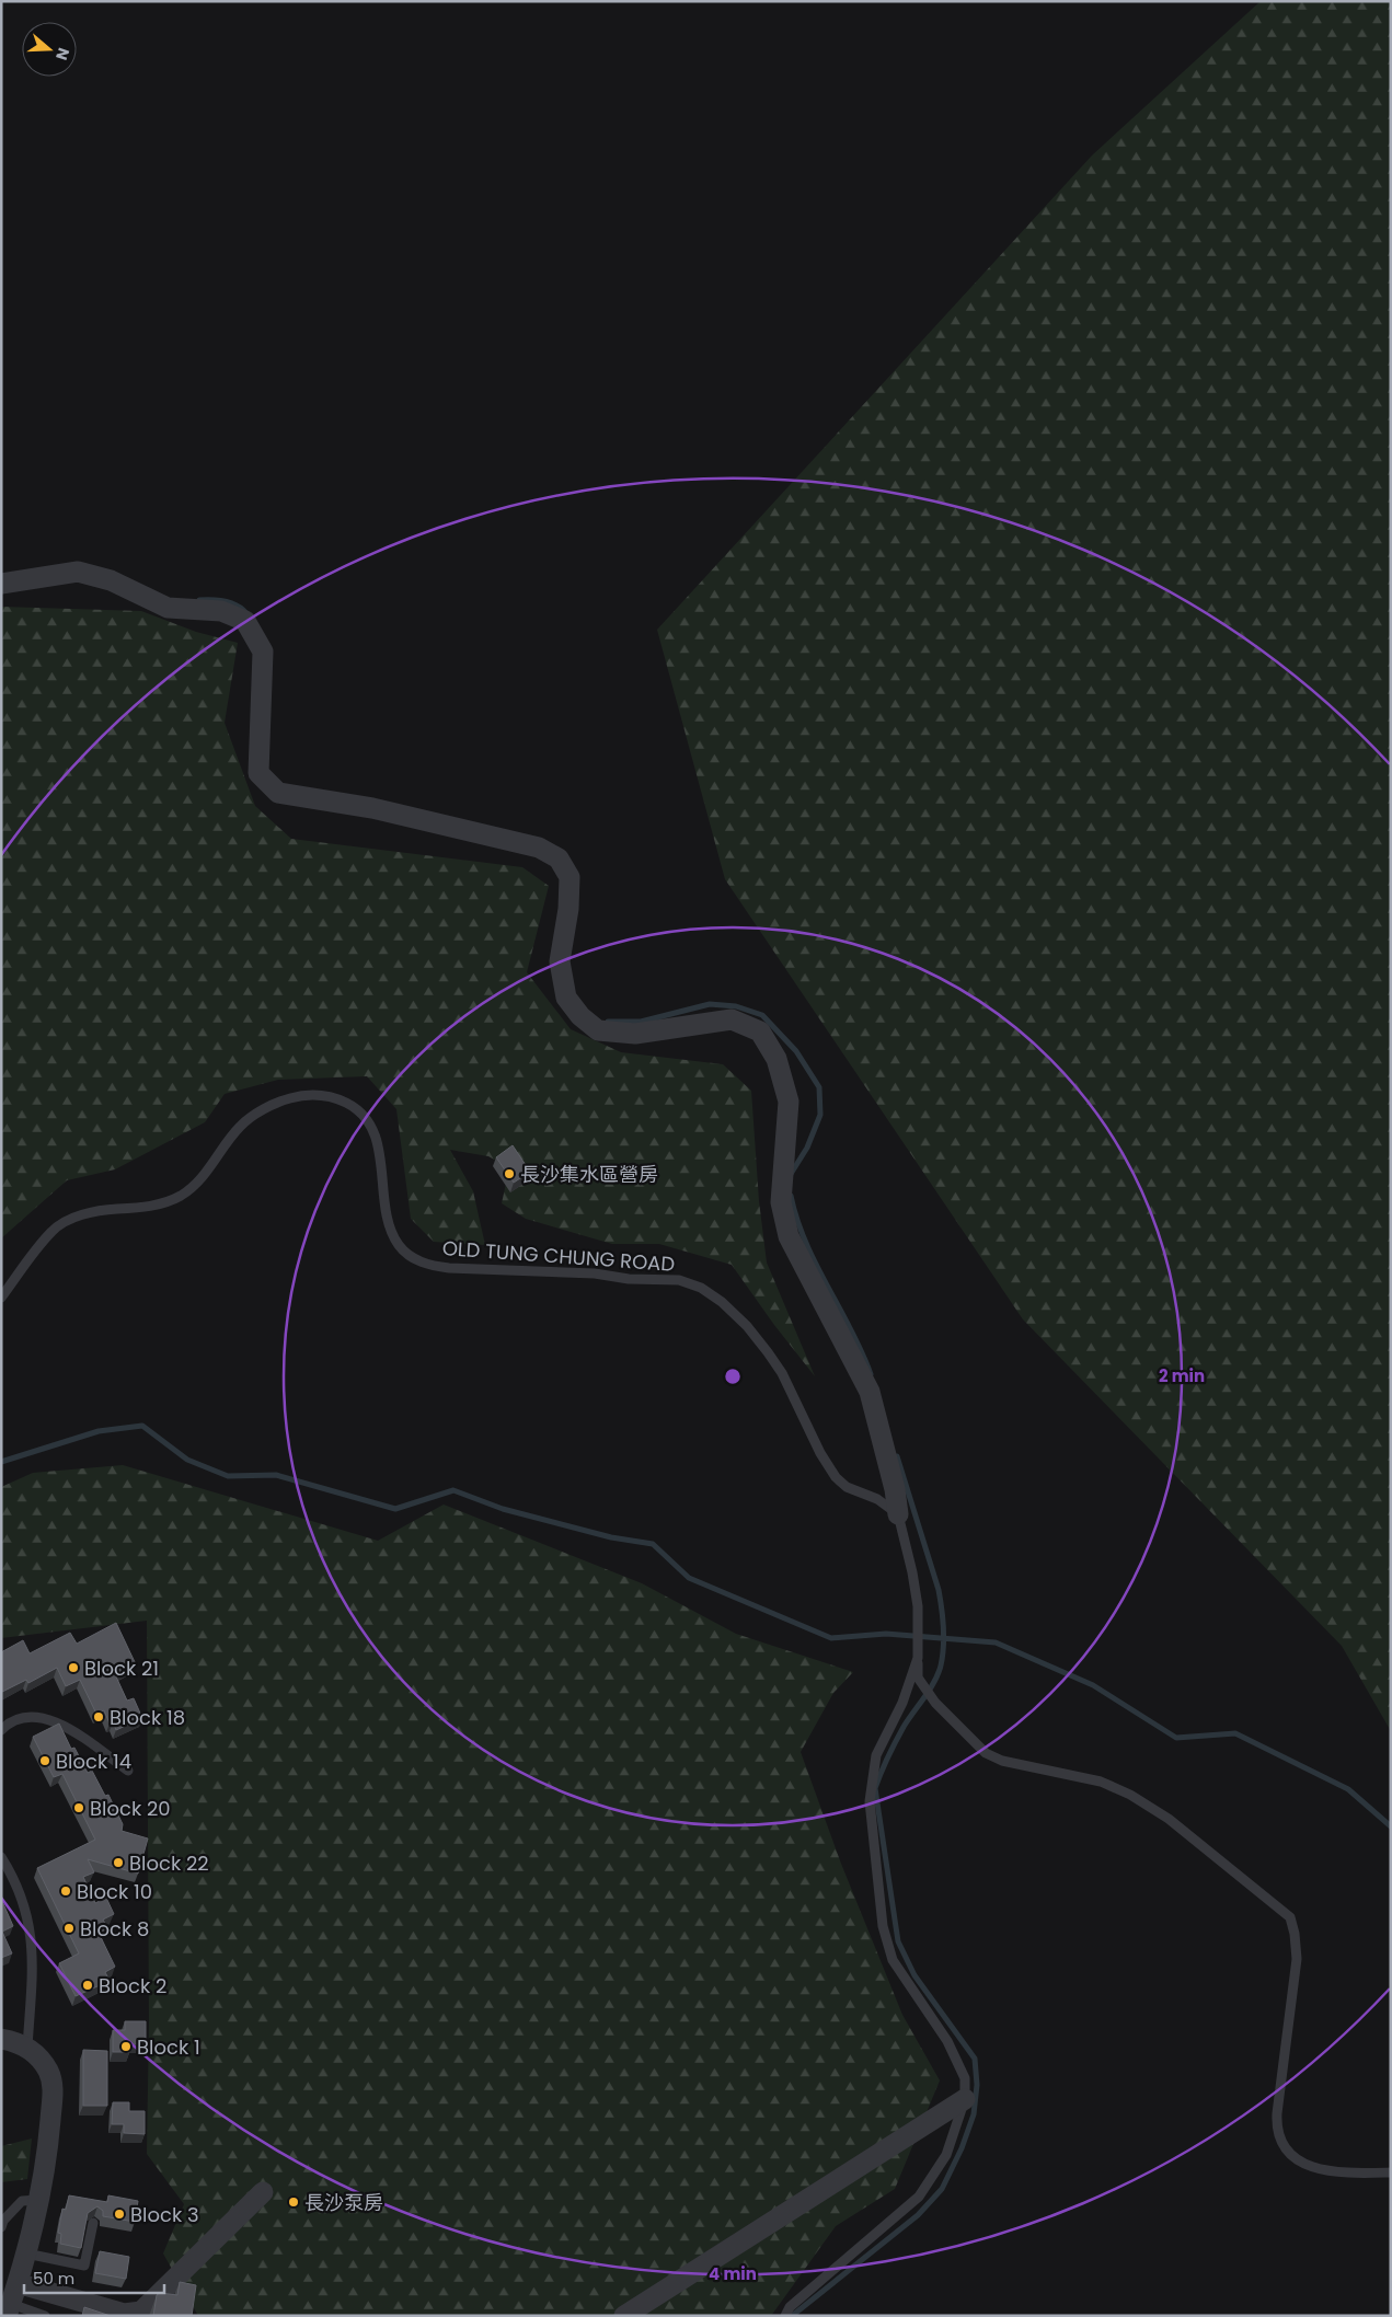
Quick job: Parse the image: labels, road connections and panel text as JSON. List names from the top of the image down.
{
  "streets": {
    "lane": ["OLD TUNG CHUNG ROAD"]
  },
  "places": [
    "長沙集水區營房",
    "Block 21",
    "Block 18",
    "Block 14",
    "Block 20",
    "Block 22",
    "Block 10",
    "Block 8",
    "Block 2",
    "Block 1",
    "長沙泵房",
    "Block 3"
  ],
  "scale_bar": "50 m",
  "north": "right",
  "rings": ["2 min", "4 min"]
}
